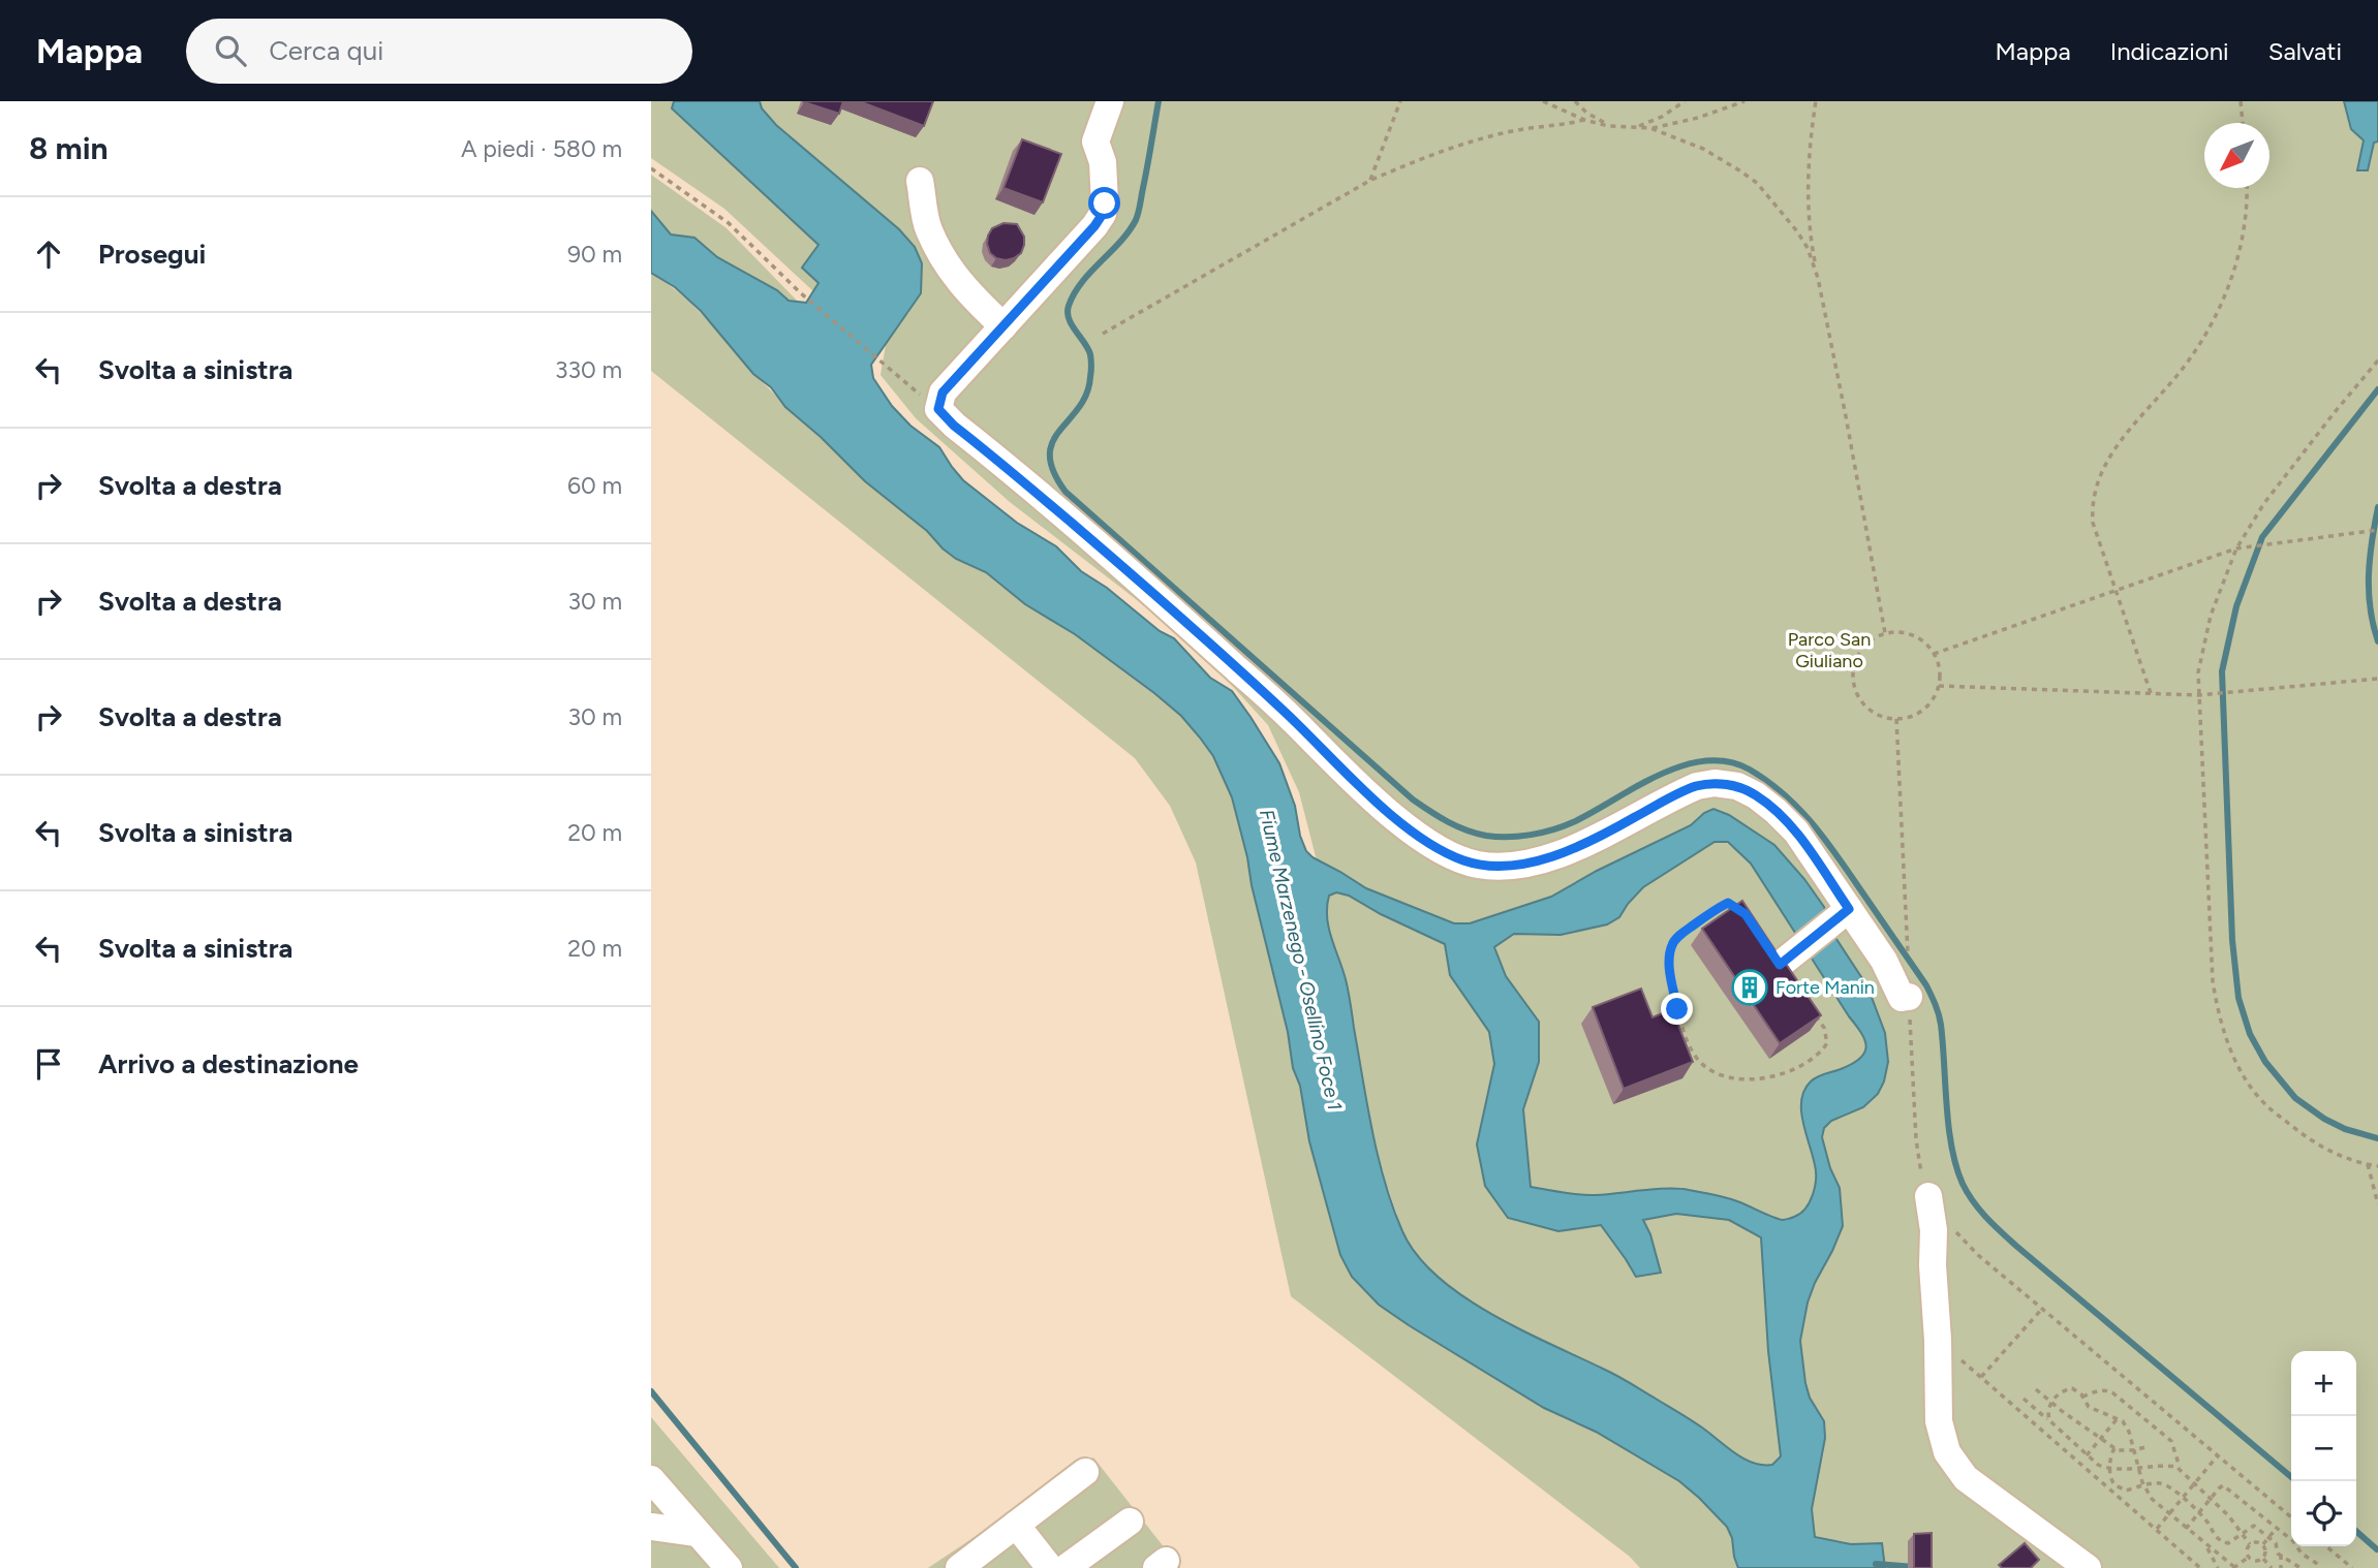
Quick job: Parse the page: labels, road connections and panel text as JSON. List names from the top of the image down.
{
  "water": ["Fiume Marzenego - Osellino Foce 1"],
  "parks": ["Parco San Giuliano"],
  "places": {
    "building": ["Forte Manin"]
  },
  "north": "bottom left",
  "page": {
    "header": "Mappa",
    "search": "Cerca qui",
    "nav": ["Mappa", "Indicazioni", "Salvati"],
    "heading": ["8 min", "A piedi · 580 m"],
    "list": [
      ["Prosegui", "90 m"],
      ["Svolta a sinistra", "330 m"],
      ["Svolta a destra", "60 m"],
      ["Svolta a destra", "30 m"],
      ["Svolta a destra", "30 m"],
      ["Svolta a sinistra", "20 m"],
      ["Svolta a sinistra", "20 m"],
      "Arrivo a destinazione"
    ],
    "map_buttons": ["+", "−"]
  }
}
